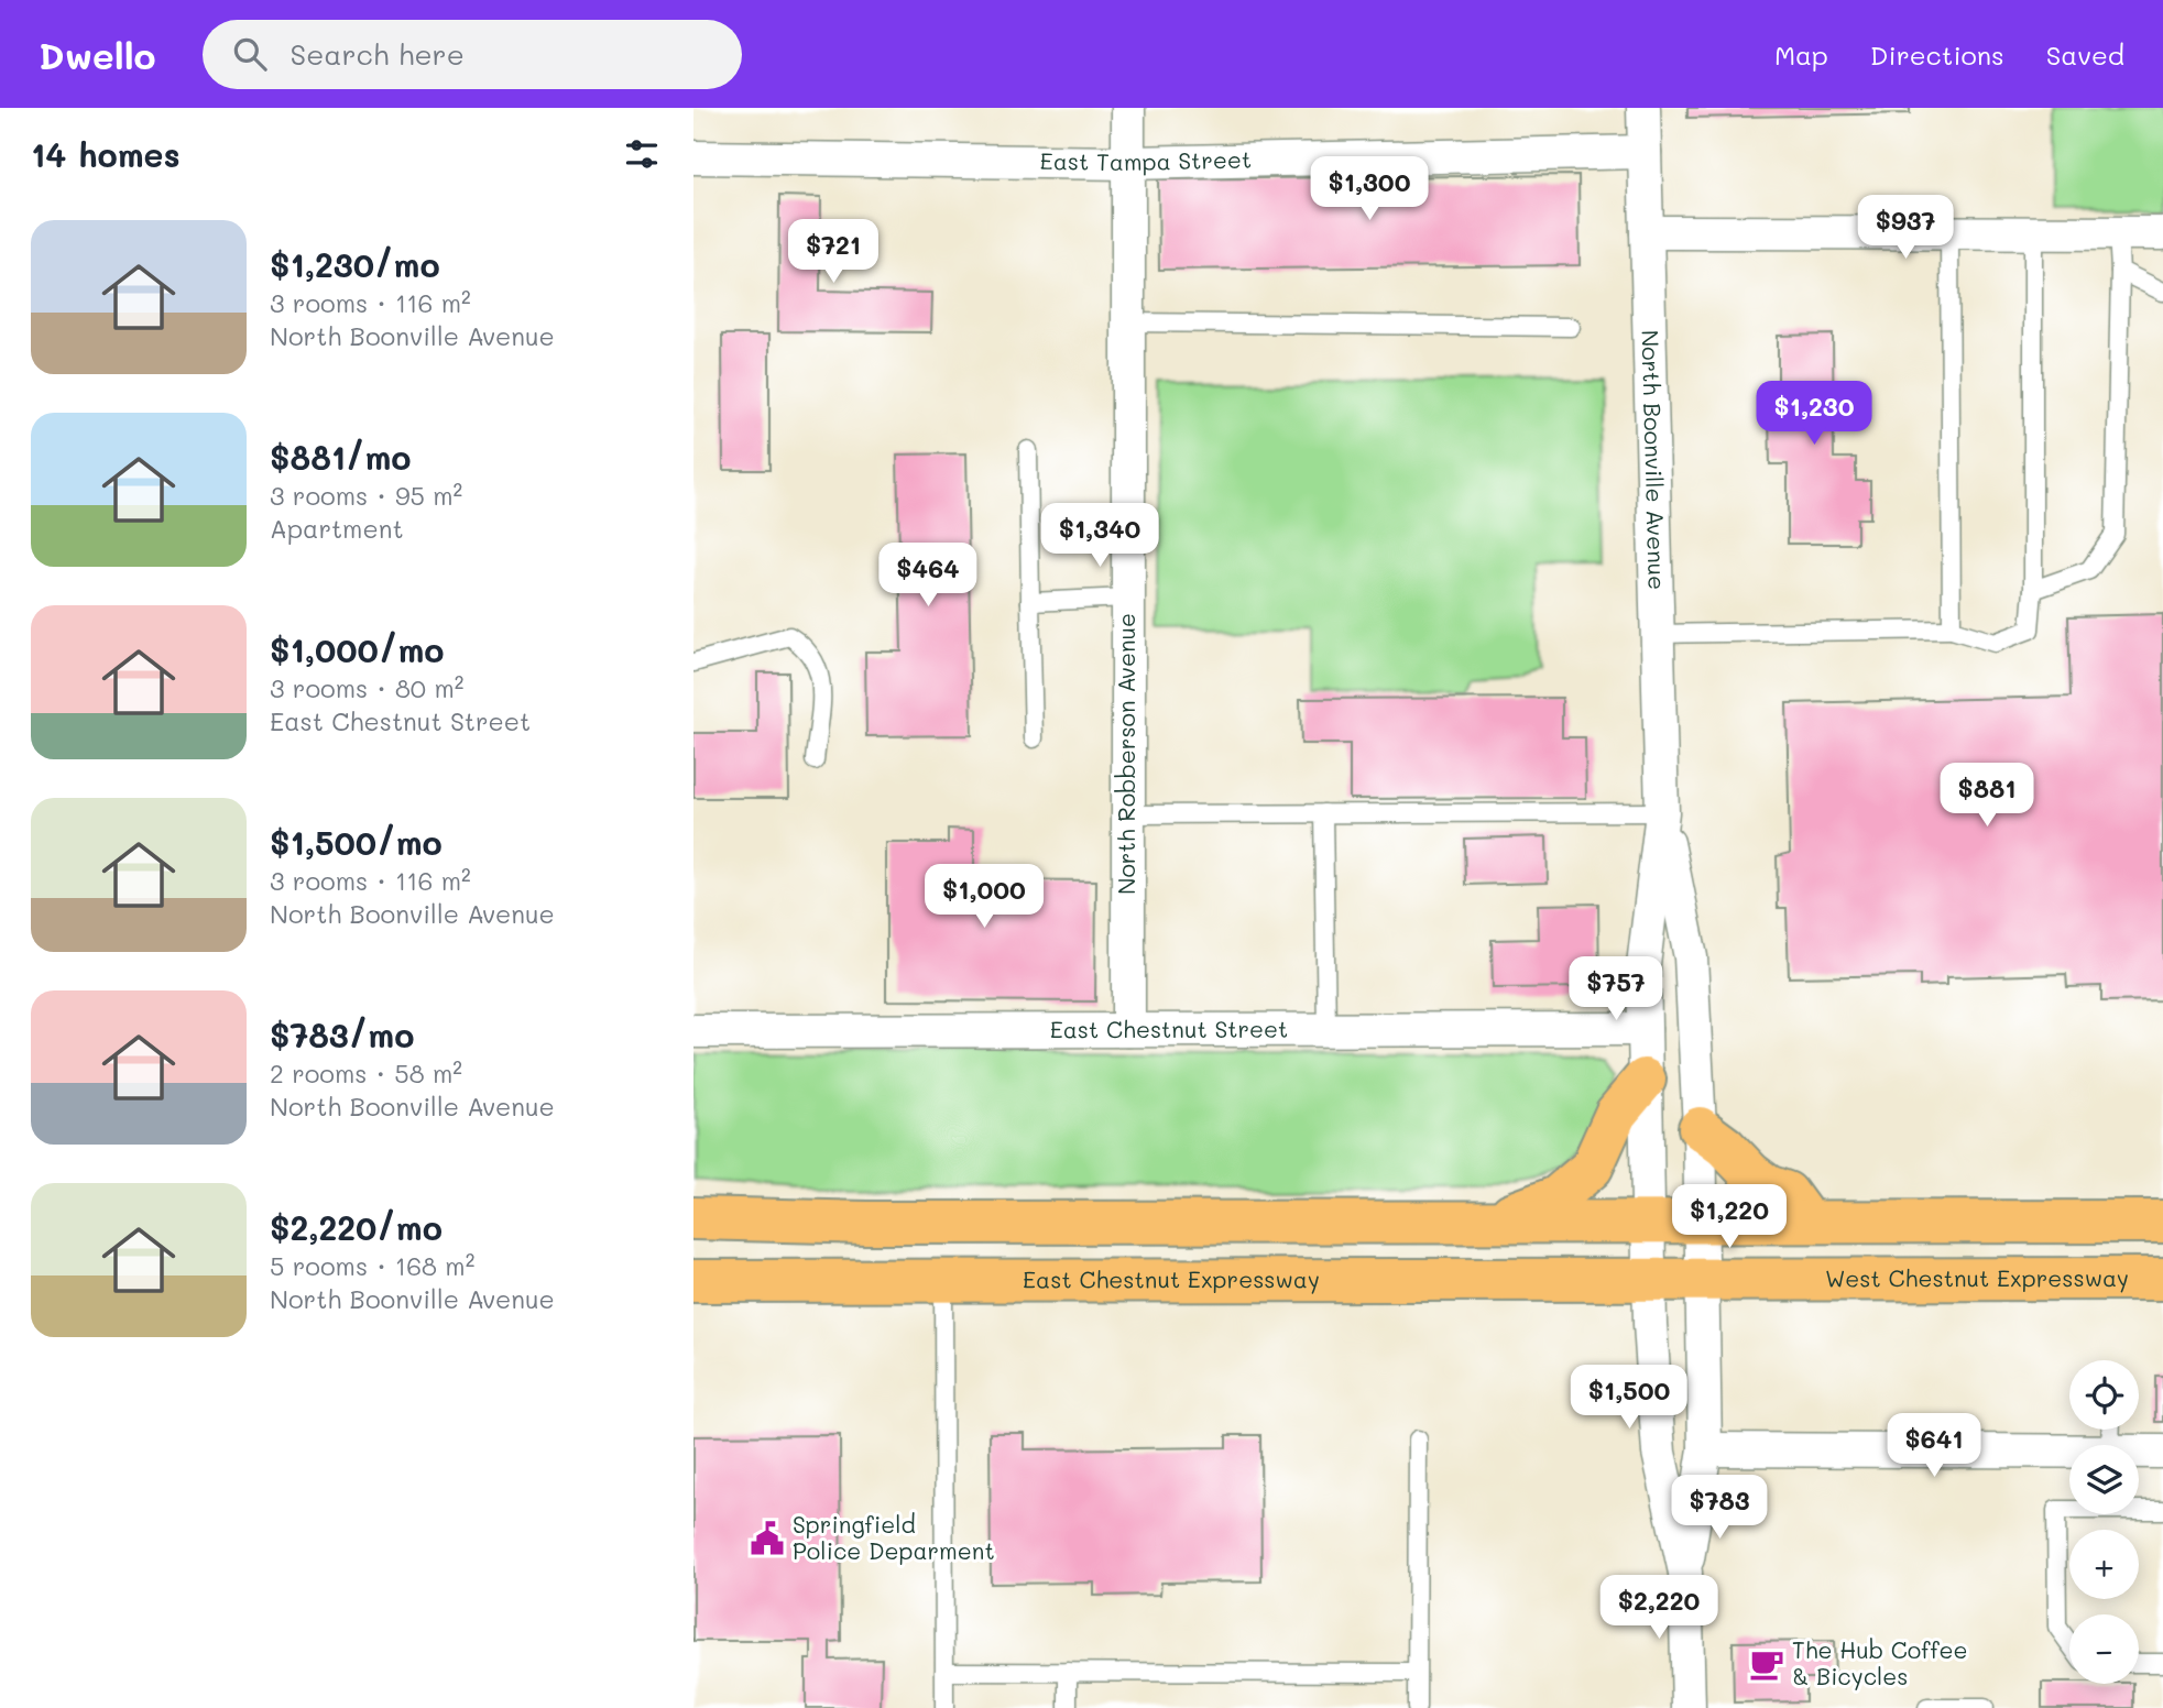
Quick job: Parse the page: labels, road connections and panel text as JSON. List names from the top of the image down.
{
  "streets": {
    "main road": ["West Chestnut Expressway", "East Chestnut Expressway"],
    "street": [
      "East Tampa Street",
      "North Boonville Avenue",
      "North Robberson Avenue",
      "East Chestnut Street"
    ]
  },
  "crossings": [
    ["East Tampa Street", "North Boonville Avenue"],
    ["East Tampa Street", "North Robberson Avenue"],
    ["North Boonville Avenue", "East Chestnut Street"],
    ["North Boonville Avenue", "West Chestnut Expressway"],
    ["North Boonville Avenue", "East Chestnut Expressway"],
    ["North Robberson Avenue", "East Chestnut Street"],
    ["West Chestnut Expressway", "East Chestnut Expressway"]
  ],
  "places": {
    "public building": ["Springfield Police Deparment"],
    "cafe": ["The Hub Coffee & Bicycles"]
  },
  "page": {
    "header": "Dwello",
    "search": "Search here",
    "nav": ["Map", "Directions", "Saved"],
    "heading": "14 homes",
    "price": [
      "$1,300",
      "$937",
      "$721",
      "$1,230",
      "$1,340",
      "$464",
      "$881",
      "$1,000",
      "$757",
      "$1,220",
      "$1,500",
      "$641",
      "$783",
      "$2,220"
    ],
    "list": [
      {
        "name": "$1,230/mo",
        "note": "3 rooms · 116 m² · North Boonville Avenue"
      },
      {
        "name": "$881/mo",
        "note": "3 rooms · 95 m² · Apartment"
      },
      {
        "name": "$1,000/mo",
        "note": "3 rooms · 80 m² · East Chestnut Street"
      },
      {
        "name": "$1,500/mo",
        "note": "3 rooms · 116 m² · North Boonville Avenue"
      },
      {
        "name": "$783/mo",
        "note": "2 rooms · 58 m² · North Boonville Avenue"
      },
      {
        "name": "$2,220/mo",
        "note": "5 rooms · 168 m² · North Boonville Avenue"
      }
    ],
    "map_buttons": ["+", "−"]
  }
}
